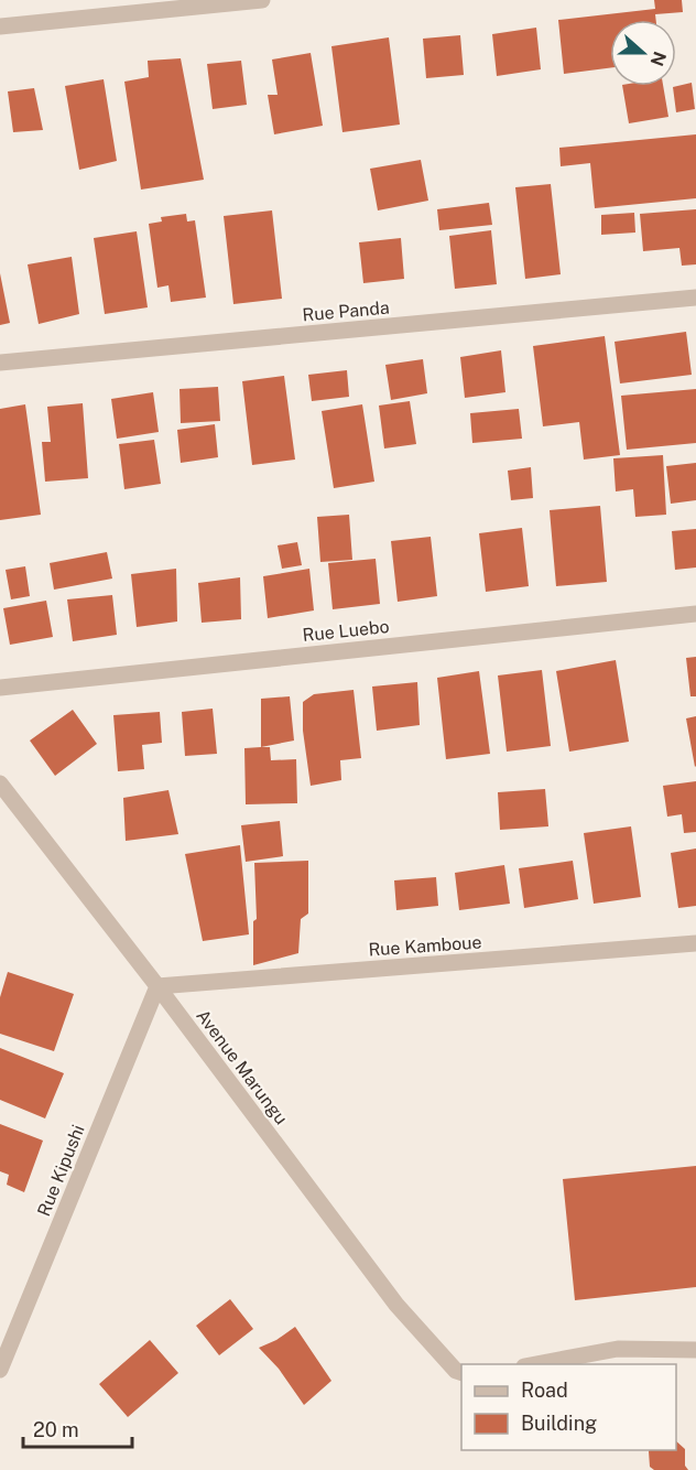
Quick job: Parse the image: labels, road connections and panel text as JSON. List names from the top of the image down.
{
  "streets": {
    "street": [
      "Rue Panda",
      "Rue Luebo",
      "Rue Kamboue",
      "Avenue Marungu",
      "Rue Kipushi"
    ]
  },
  "crossings": [
    ["Rue Kamboue", "Avenue Marungu"],
    ["Rue Kamboue", "Rue Kipushi"],
    ["Avenue Marungu", "Rue Kipushi"]
  ],
  "legend": ["Road", "Building"],
  "scale_bar": "20 m",
  "north": "right"
}
